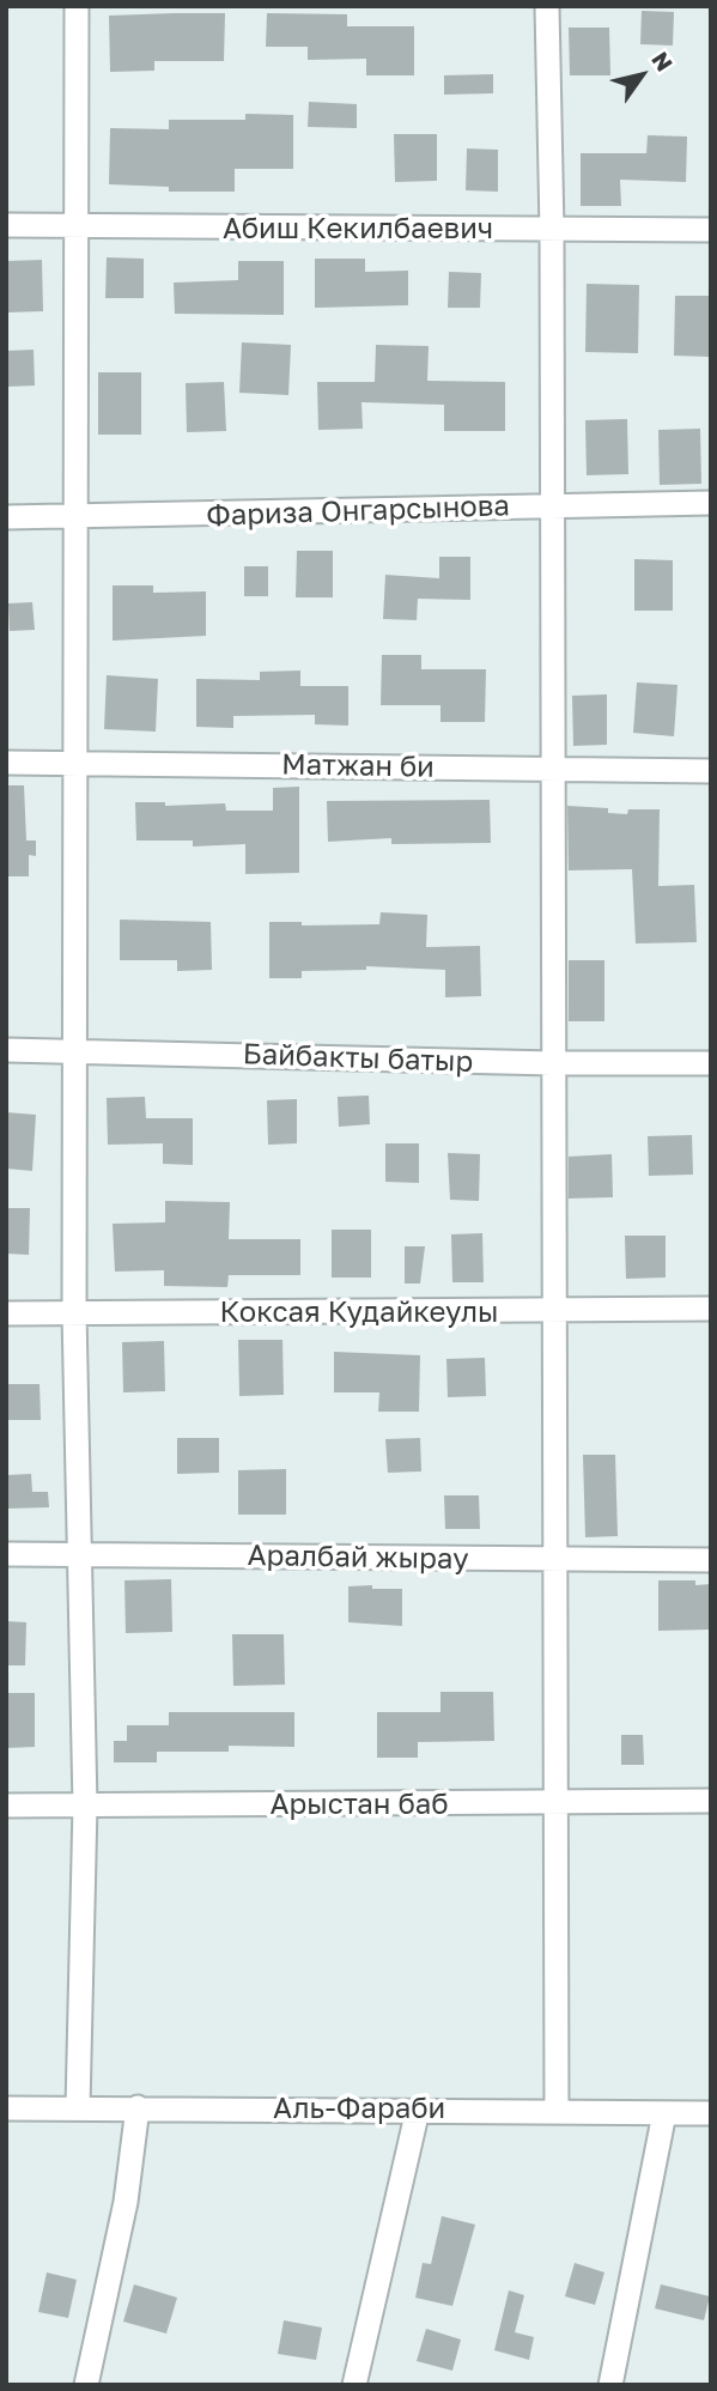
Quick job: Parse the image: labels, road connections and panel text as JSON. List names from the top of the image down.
{
  "streets": {
    "street": [
      "Абиш Кекилбаевич",
      "Фариза Онгарсынова",
      "Матжан би",
      "Байбакты батыр",
      "Коксая Кудайкеулы",
      "Аралбай жырау",
      "Арыстан баб",
      "Аль-Фараби"
    ]
  },
  "north": "top right"
}
